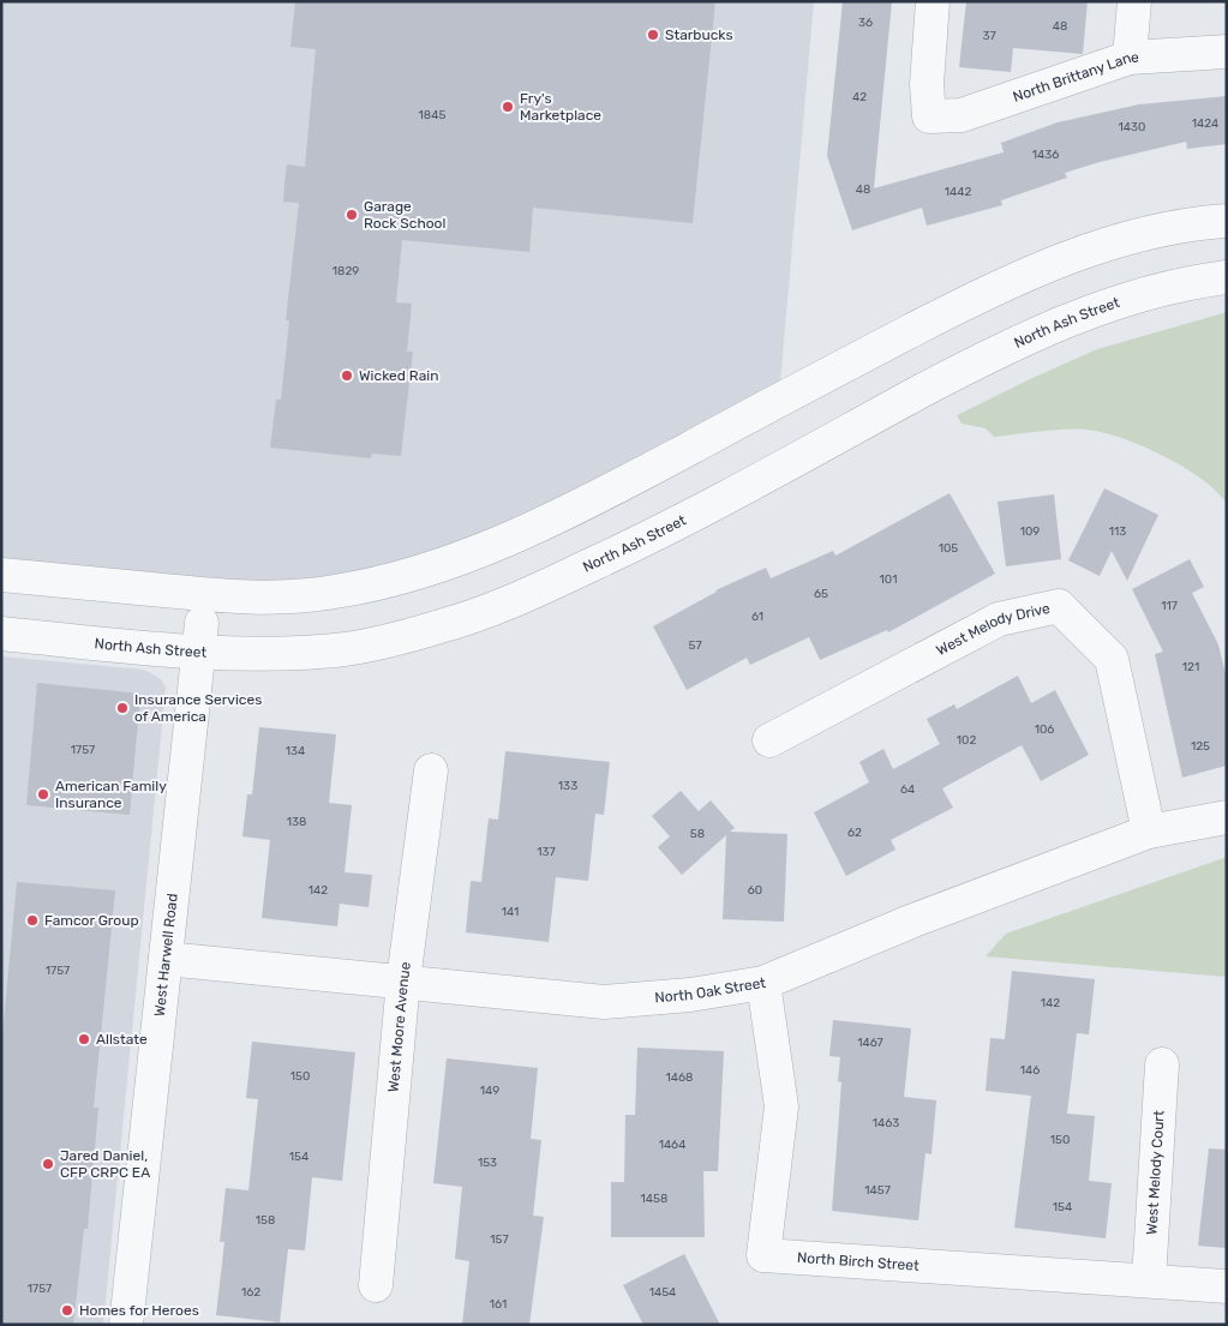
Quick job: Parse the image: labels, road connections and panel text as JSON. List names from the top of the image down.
{
  "streets": {
    "street": [
      "North Brittany Lane",
      "North Ash Street",
      "West Melody Drive",
      "West Harwell Road",
      "North Oak Street",
      "West Moore Avenue",
      "West Melody Court",
      "North Birch Street"
    ]
  },
  "crossings": [
    ["North Ash Street", "West Harwell Road"],
    ["West Melody Drive", "North Oak Street"],
    ["West Harwell Road", "North Oak Street"],
    ["North Oak Street", "West Moore Avenue"],
    ["North Oak Street", "North Birch Street"],
    ["West Melody Court", "North Birch Street"]
  ],
  "places": [
    "Starbucks",
    "Fry's Marketplace",
    "Garage Rock School",
    "Wicked Rain",
    "Insurance Services of America",
    "American Family Insurance",
    "Famcor Group",
    "Allstate",
    "Jared Daniel, CFP CRPC EA",
    "Homes for Heroes"
  ],
  "house_numbers": [
    "36",
    "48",
    "37",
    "42",
    "1845",
    "1424",
    "1430",
    "1436",
    "48",
    "1442",
    "1829",
    "109",
    "113",
    "105",
    "101",
    "65",
    "117",
    "61",
    "57",
    "121",
    "106",
    "102",
    "125",
    "1757",
    "134",
    "133",
    "64",
    "138",
    "62",
    "58",
    "137",
    "142",
    "60",
    "141",
    "1757",
    "142",
    "1467",
    "146",
    "150",
    "1468",
    "149",
    "1463",
    "150",
    "1464",
    "154",
    "153",
    "1457",
    "1458",
    "154",
    "158",
    "157",
    "1757",
    "162",
    "1454",
    "161"
  ]
}
